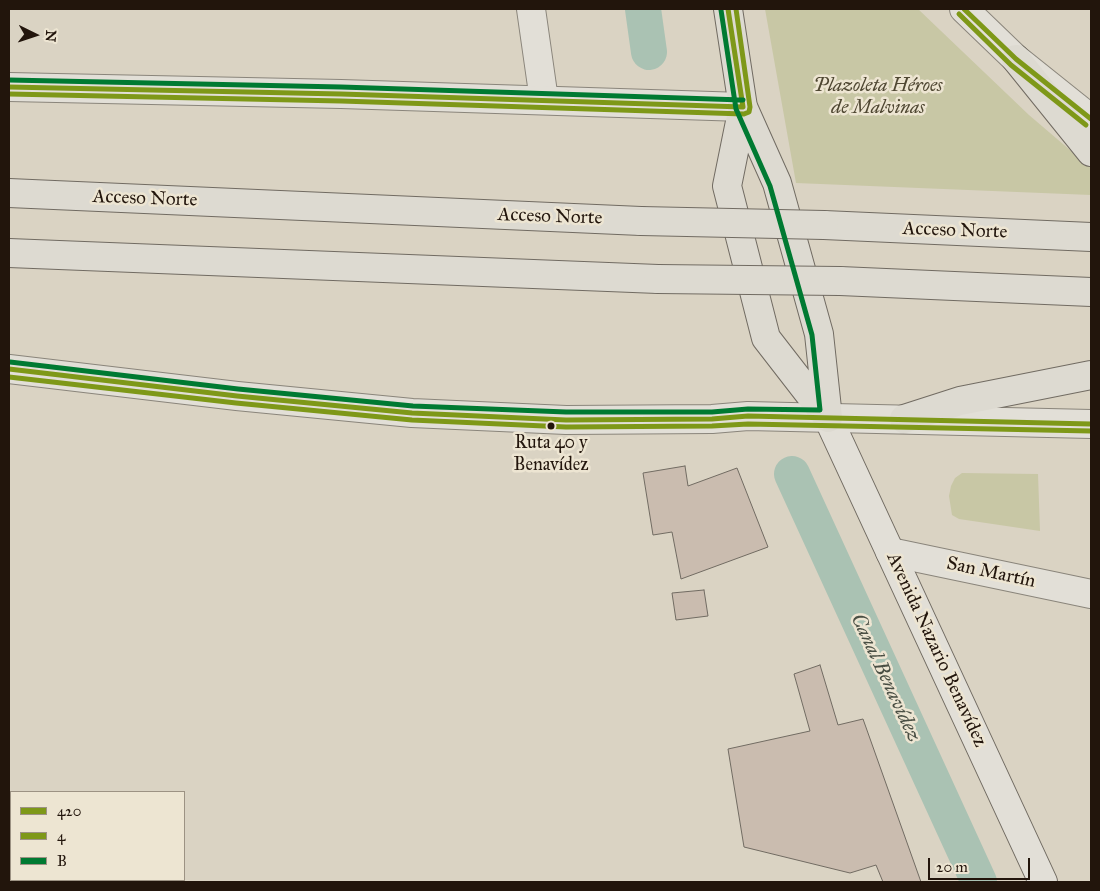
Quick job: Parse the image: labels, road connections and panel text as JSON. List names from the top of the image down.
{
  "streets": {
    "main road": ["Acceso Norte", "Avenida Nazario Benavídez"],
    "street": ["San Martín"]
  },
  "crossings": [
    ["San Martín", "Avenida Nazario Benavídez"]
  ],
  "water": ["Canal Benavídez"],
  "parks": ["Plazoleta Héroes de Malvinas"],
  "places": ["Ruta 40 y Benavídez"],
  "lines": ["transit line 420", "transit line 4", "transit line B"],
  "legend": ["420", "4", "B"],
  "scale_bar": "20 m",
  "north": "right"
}
